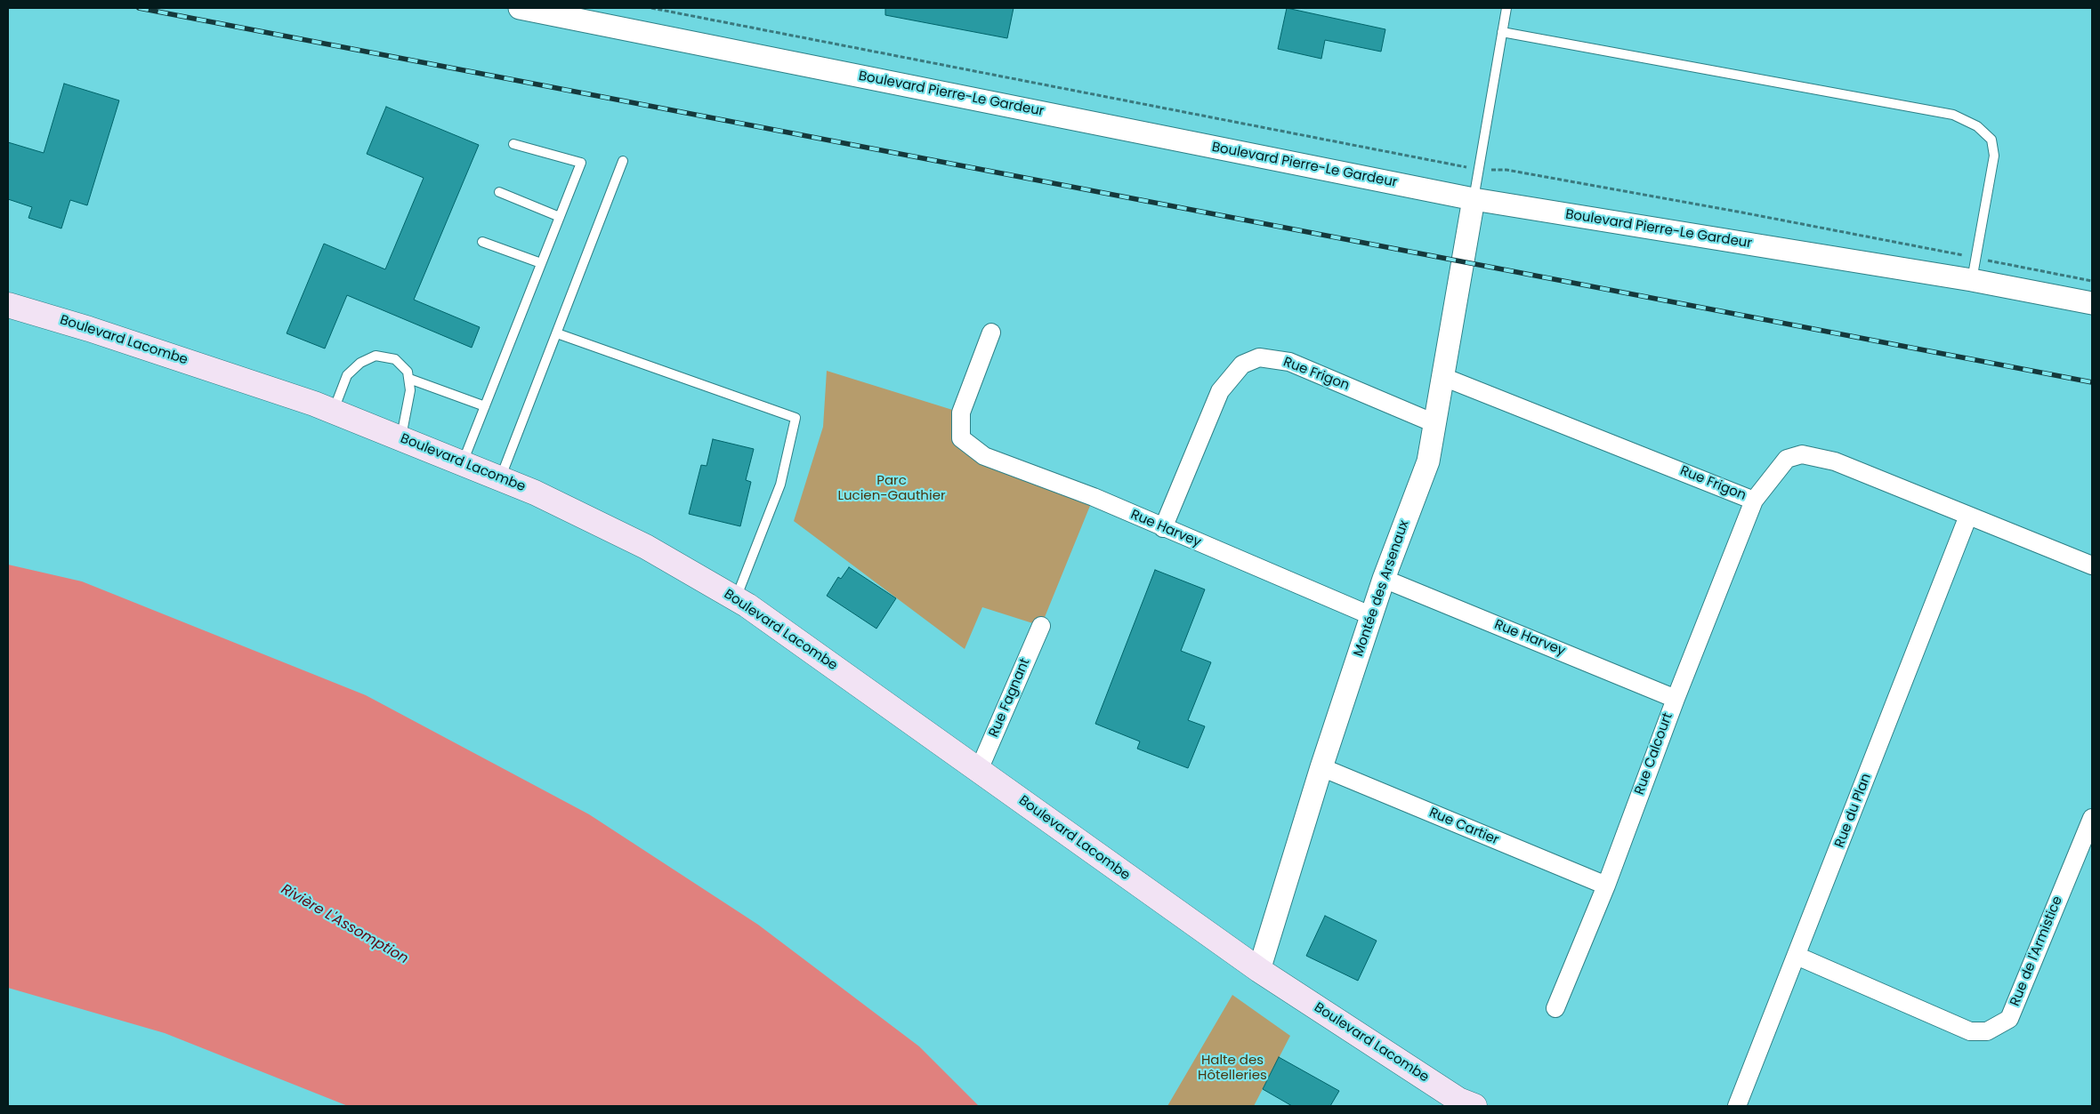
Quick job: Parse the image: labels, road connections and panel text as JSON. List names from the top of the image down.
{
  "streets": {
    "main road": ["Boulevard Lacombe"],
    "street": [
      "Boulevard Pierre-Le Gardeur",
      "Rue Frigon",
      "Rue Harvey",
      "Montée des Arsenaux",
      "Rue Fagnant",
      "Rue Calcourt",
      "Rue du Plan",
      "Rue Cartier",
      "Rue de l'Armistice"
    ]
  },
  "crossings": [
    ["Boulevard Pierre-Le Gardeur", "Montée des Arsenaux"],
    ["Boulevard Lacombe", "Montée des Arsenaux"],
    ["Boulevard Lacombe", "Rue Fagnant"],
    ["Rue Frigon", "Rue Harvey"],
    ["Rue Frigon", "Montée des Arsenaux"],
    ["Rue Frigon", "Rue Calcourt"],
    ["Rue Frigon", "Rue du Plan"],
    ["Rue Harvey", "Montée des Arsenaux"],
    ["Rue Harvey", "Rue Calcourt"],
    ["Montée des Arsenaux", "Rue Cartier"],
    ["Rue Calcourt", "Rue Cartier"],
    ["Rue du Plan", "Rue de l'Armistice"]
  ],
  "water": ["Rivière L'Assomption"],
  "parks": ["Parc Lucien-Gauthier", "Halte des Hôtelleries"]
}
